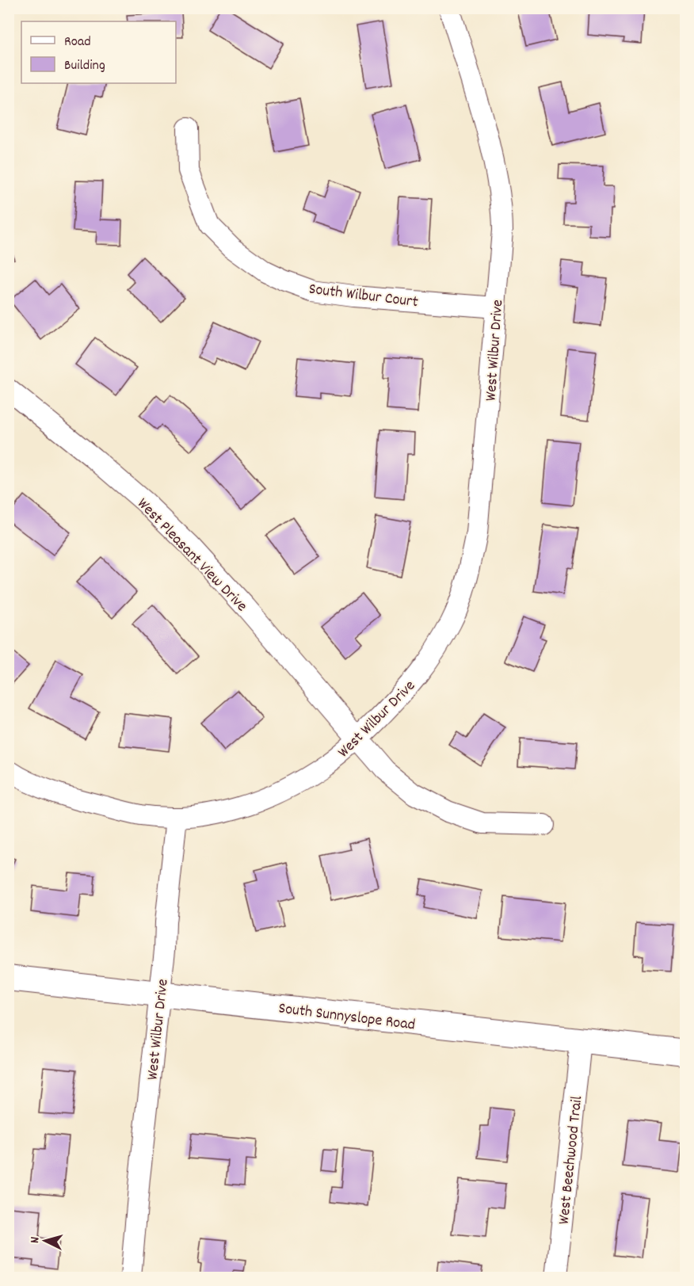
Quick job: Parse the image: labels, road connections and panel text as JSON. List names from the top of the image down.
{
  "streets": {
    "street": [
      "South Wilbur Court",
      "West Wilbur Drive",
      "West Pleasant View Drive",
      "South Sunnyslope Road",
      "West Beechwood Trail"
    ]
  },
  "crossings": [
    ["South Wilbur Court", "West Wilbur Drive"],
    ["West Wilbur Drive", "West Pleasant View Drive"],
    ["West Wilbur Drive", "South Sunnyslope Road"],
    ["South Sunnyslope Road", "West Beechwood Trail"]
  ],
  "legend": ["Road", "Building"],
  "north": "left"
}
